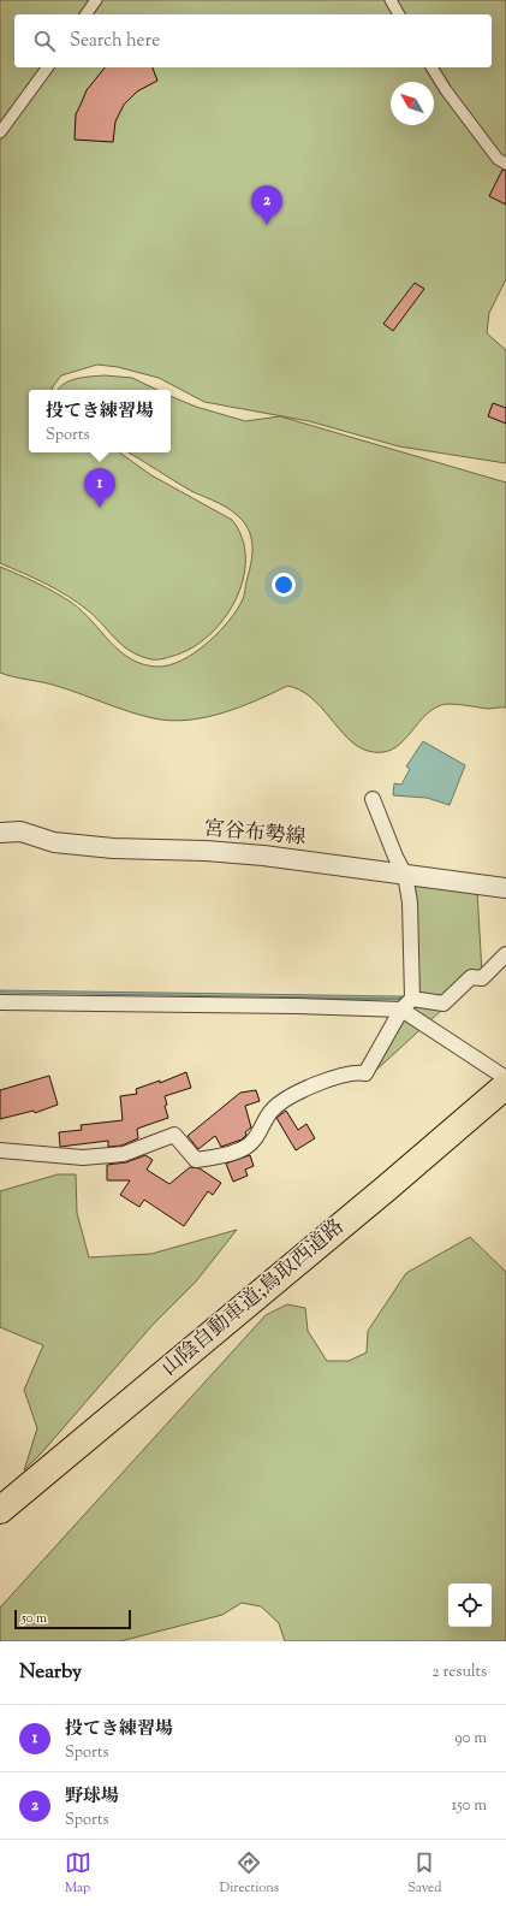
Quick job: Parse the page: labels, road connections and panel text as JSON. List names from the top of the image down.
{
  "streets": {
    "highway": ["山陰自動車道;鳥取西道路"],
    "street": ["宮谷布勢線"]
  },
  "scale_bar": "50 m",
  "north": "top left",
  "page": {
    "search": "Search here",
    "pins": ["2", "1"],
    "popup": ["投てき練習場", "Sports"],
    "scale": "50 m",
    "heading": ["Nearby", "2 results"],
    "list": [
      {
        "mark": "1",
        "name": "投てき練習場",
        "note": "Sports",
        "value": "90 m"
      },
      {
        "mark": "2",
        "name": "野球場",
        "note": "Sports",
        "value": "150 m"
      }
    ],
    "nav": ["Map", "Directions", "Saved"]
  }
}
